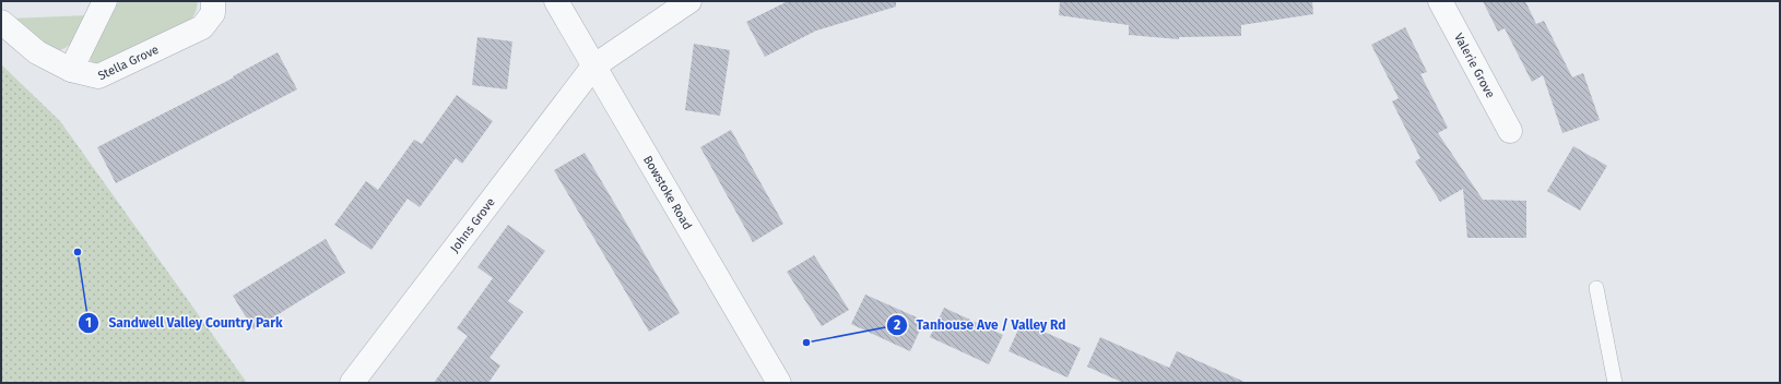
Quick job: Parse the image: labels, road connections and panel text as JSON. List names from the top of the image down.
{
  "streets": {
    "street": [
      "Stella Grove",
      "Valerie Grove",
      "Bowstoke Road",
      "Johns Grove"
    ]
  },
  "crossings": [
    ["Bowstoke Road", "Johns Grove"]
  ],
  "places": ["Sandwell Valley Country Park", "Tanhouse Ave / Valley Rd"]
}
